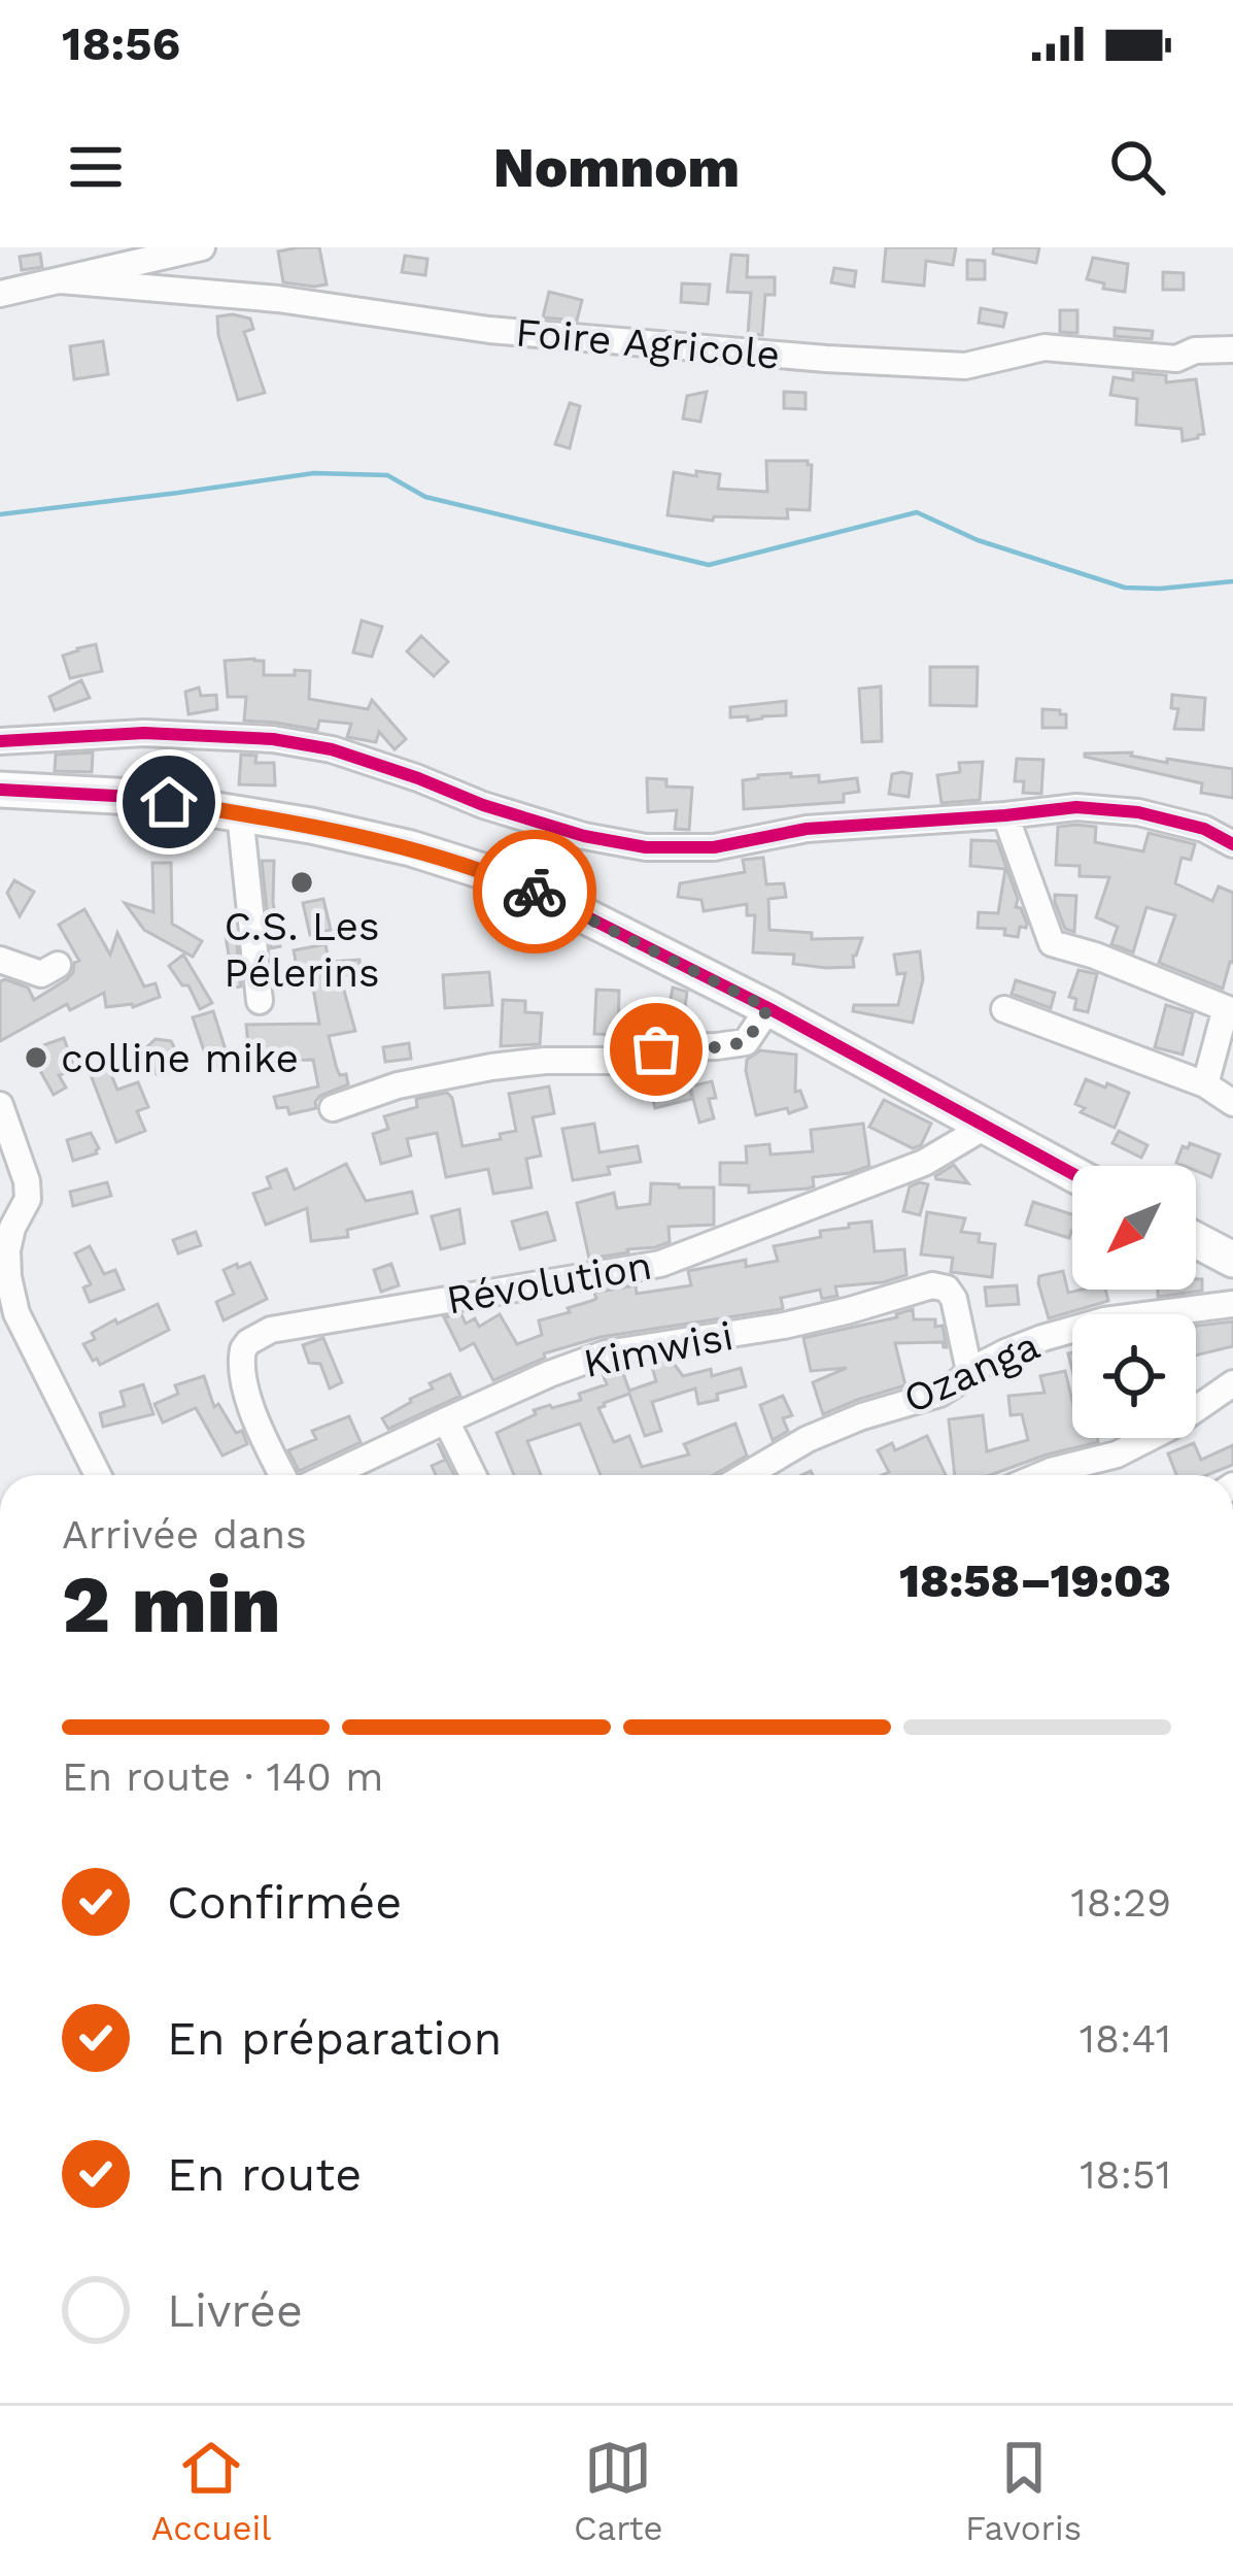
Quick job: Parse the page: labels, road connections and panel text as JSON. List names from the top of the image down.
{
  "streets": {
    "street": [
      "Foire Agricole",
      "Révolution",
      "Kimwisi",
      "Ozanga"
    ]
  },
  "crossings": [
    ["Kimwisi", "Ozanga"]
  ],
  "places": ["C.S. Les Pélerins", "colline mike"],
  "north": "bottom left",
  "page": {
    "status": "18:56",
    "header": "Nomnom",
    "heading": ["2 min", "Arrivée dans", "18:58–19:03"],
    "bar": "En route · 140 m",
    "list": [
      ["Confirmée", "18:29"],
      ["En préparation", "18:41"],
      ["En route", "18:51"],
      "Livrée"
    ],
    "tabs": ["Accueil", "Carte", "Favoris"]
  }
}
